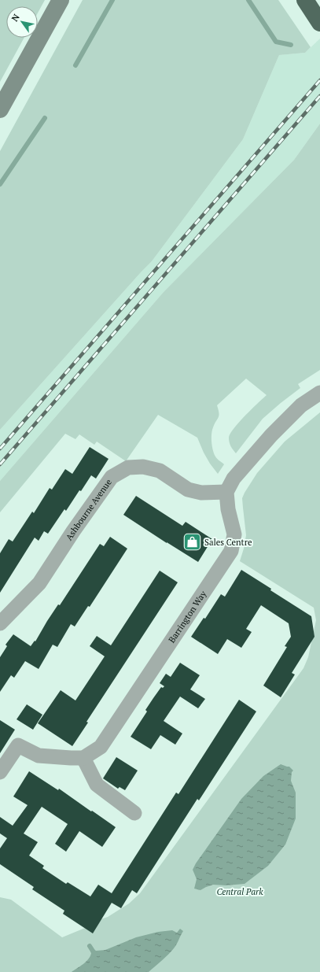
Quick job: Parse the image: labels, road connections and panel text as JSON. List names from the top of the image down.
{
  "streets": {
    "street": ["Ashbourne Avenue", "Barrington Way"]
  },
  "crossings": [
    ["Ashbourne Avenue", "Barrington Way"]
  ],
  "parks": ["Central Park"],
  "places": {
    "shop": ["Sales Centre"]
  },
  "north": "top left"
}
